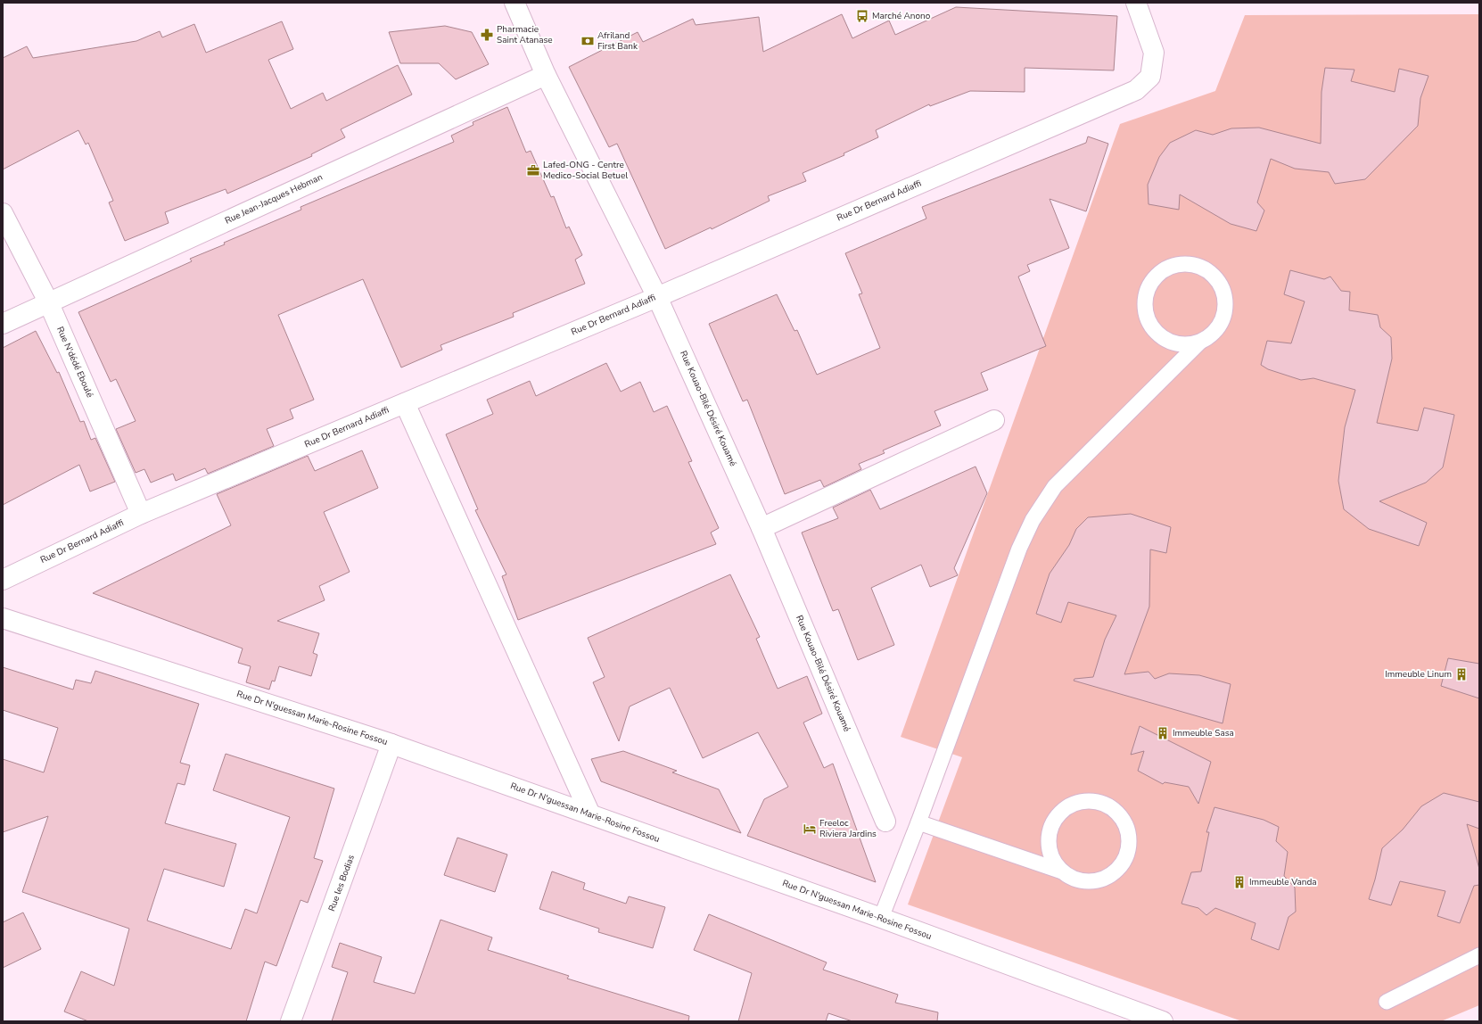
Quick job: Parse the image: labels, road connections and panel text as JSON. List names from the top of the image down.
{
  "streets": {
    "street": [
      "Rue Jean-Jacques Hebman",
      "Rue Dr Bernard Adiaffi",
      "Rue N'dédé Eboulé",
      "Rue Kouao-Bilé Désiré Kouamé",
      "Rue Dr N'guessan Marie-Rosine Fossou",
      "Rue les Bodias"
    ]
  },
  "crossings": [
    ["Rue Jean-Jacques Hebman", "Rue N'dédé Eboulé"],
    ["Rue Jean-Jacques Hebman", "Rue Kouao-Bilé Désiré Kouamé"],
    ["Rue Dr Bernard Adiaffi", "Rue N'dédé Eboulé"],
    ["Rue Dr Bernard Adiaffi", "Rue Kouao-Bilé Désiré Kouamé"],
    ["Rue Dr N'guessan Marie-Rosine Fossou", "Rue les Bodias"]
  ],
  "places": {
    "bus stop": ["Marché Anono"],
    "pharmacy": ["Pharmacie Saint Atanase"],
    "bank": ["Afriland First Bank"],
    "office": ["Lafed-ONG - Centre Medico-Social Betuel"],
    "building": ["Immeuble Linum", "Immeuble Sasa", "Immeuble Vanda"],
    "hotel": ["Freeloc Riviera Jardins"]
  }
}
